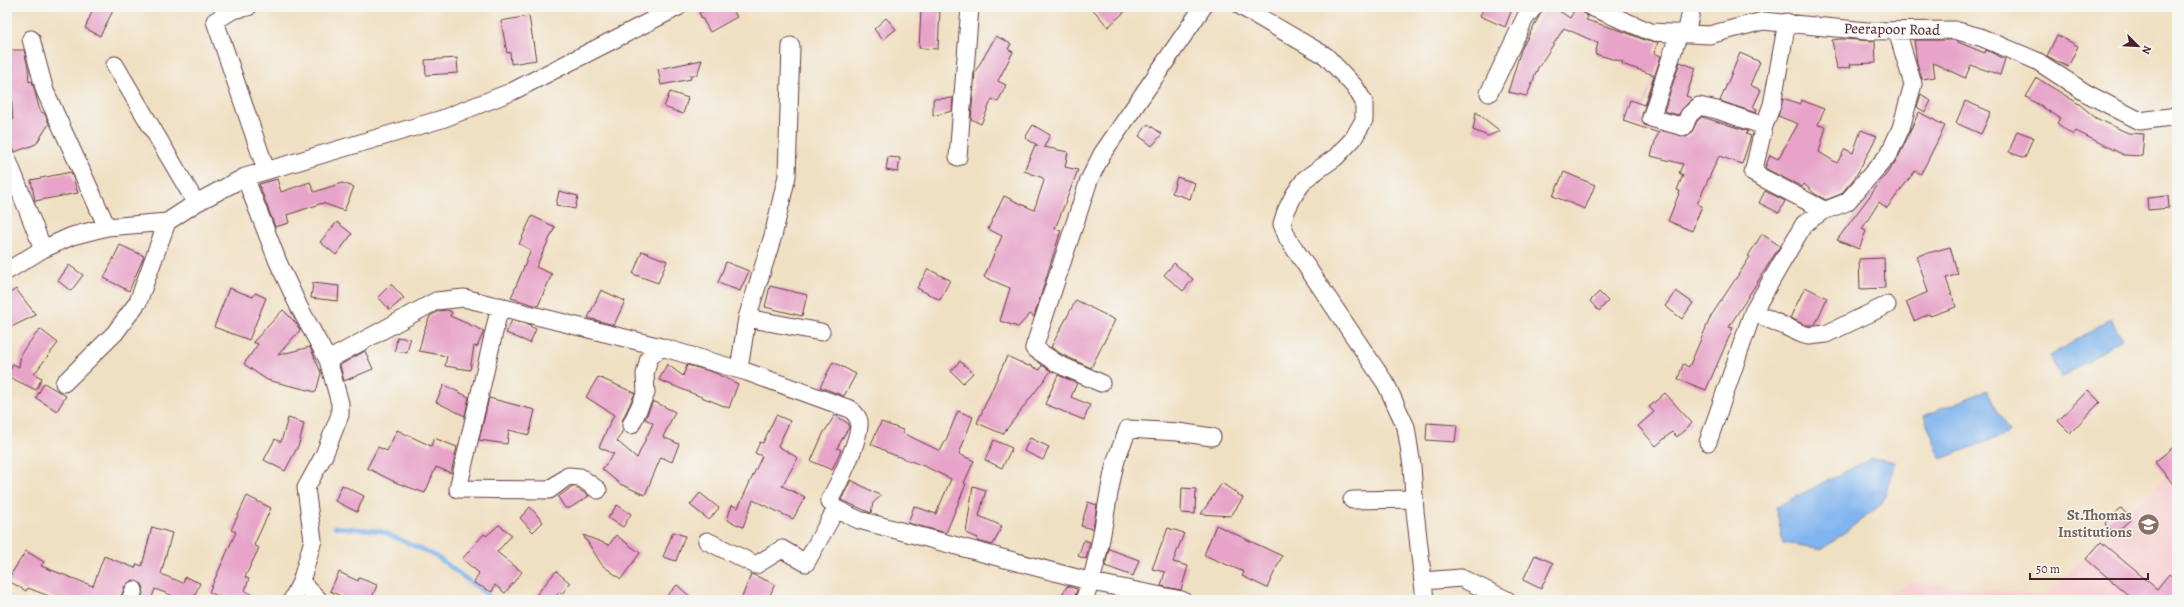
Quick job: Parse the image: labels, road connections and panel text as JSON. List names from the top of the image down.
{
  "streets": {
    "street": ["Peerapoor Road"]
  },
  "places": {
    "school or university": ["St.Thomas Institutions"]
  },
  "scale_bar": "50 m",
  "north": "bottom right"
}
